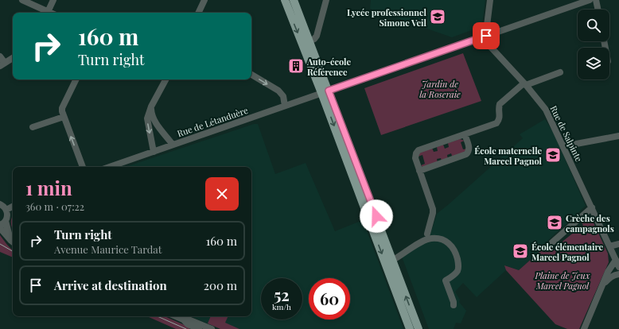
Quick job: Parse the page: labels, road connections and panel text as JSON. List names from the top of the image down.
{
  "streets": {
    "street": ["Rue de Létanduère", "Rue de Salpinte"]
  },
  "crossings": [
    ["Rue de Létanduère", "Rue de Salpinte"]
  ],
  "parks": ["Jardin de la Roseraie", "Plaine de Jeux Marcel Pagnol"],
  "places": {
    "school or university": [
      "Lycée professionnel Simone Veil",
      "École maternelle Marcel Pagnol",
      "Crèche des campagnols",
      "École élémentaire Marcel Pagnol"
    ],
    "building": ["Auto-école Référence"]
  },
  "page": {
    "turn": ["160 m", "Turn right"],
    "heading": ["1 min", "360 m · 07:22"],
    "list": [
      {
        "name": "Turn right",
        "note": "Avenue Maurice Tardat",
        "value": "160 m"
      },
      {
        "name": "Arrive at destination",
        "value": "200 m"
      }
    ],
    "speed": "52 km/h",
    "limit": "60"
  }
}
